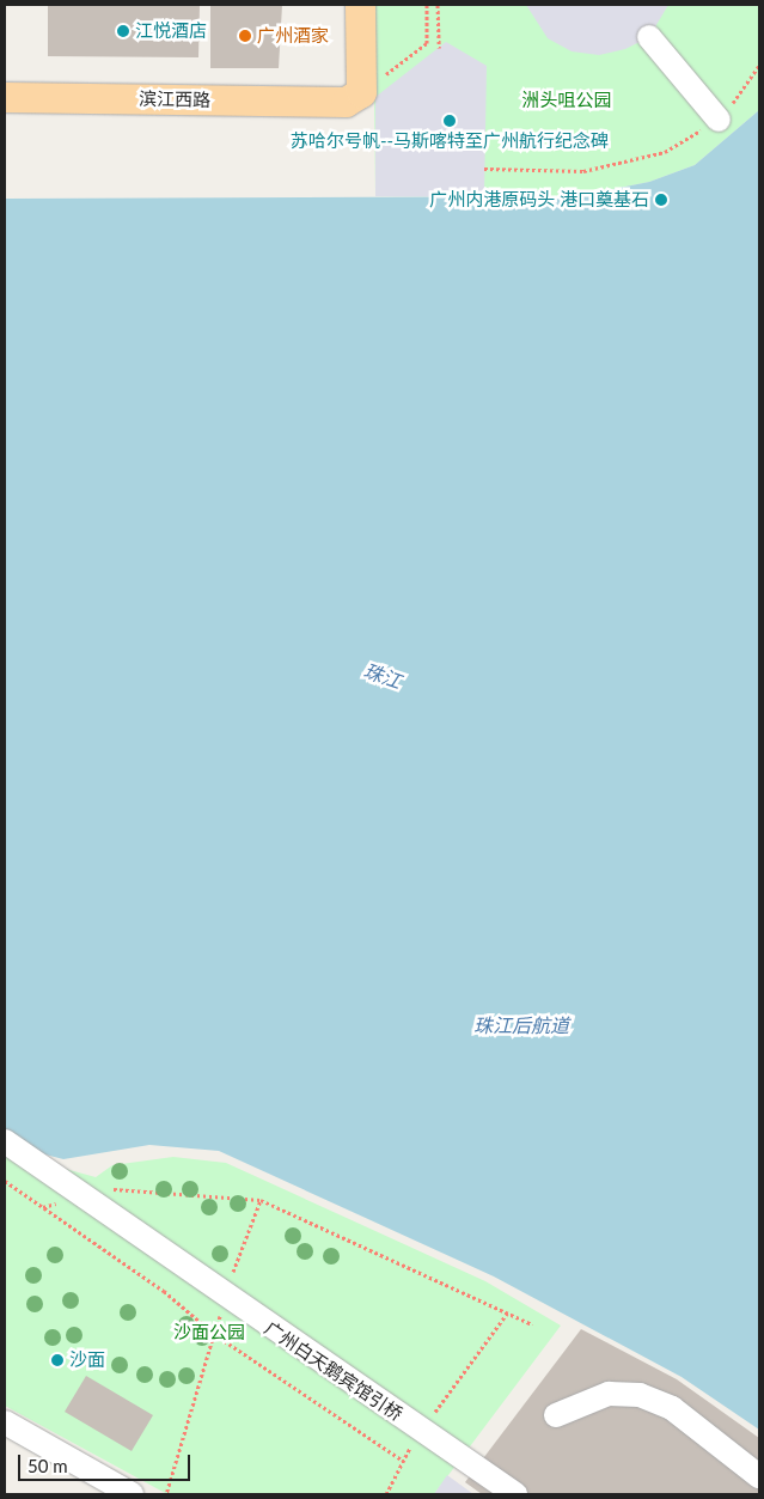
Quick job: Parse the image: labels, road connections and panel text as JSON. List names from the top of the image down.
{
  "streets": {
    "main road": ["滨江西路"],
    "street": ["广州白天鹅宾馆引桥"]
  },
  "water": ["珠江", "珠江后航道"],
  "parks": ["洲头咀公园", "沙面公园"],
  "places": [
    "江悦酒店",
    "广州酒家",
    "苏哈尔号帆--马斯喀特至广州航行纪念碑",
    "广州内港原码头 港口奠基石",
    "沙面"
  ],
  "scale_bar": "50 m"
}
